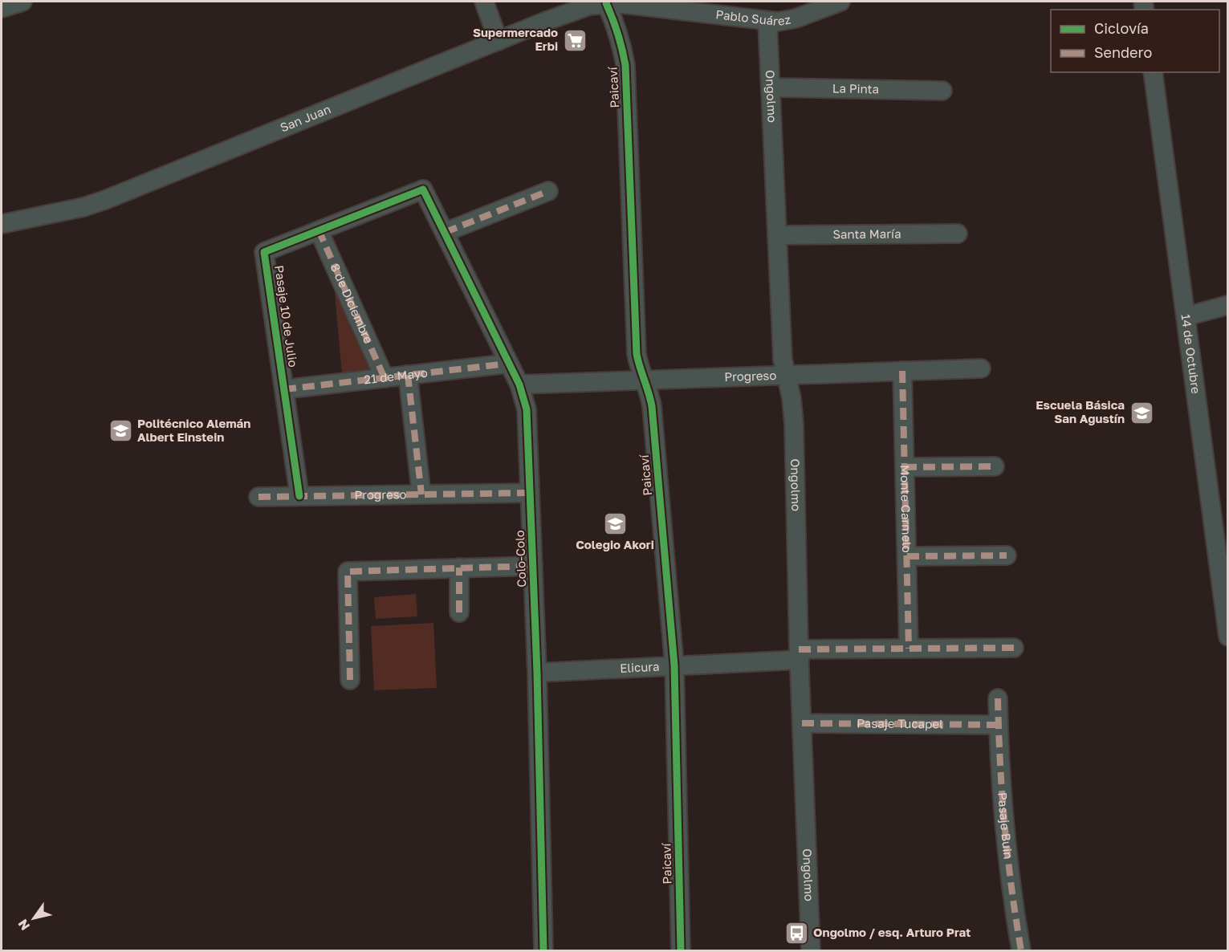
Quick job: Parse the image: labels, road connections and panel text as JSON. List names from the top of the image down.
{
  "streets": {
    "street": [
      "Pablo Suárez",
      "Paicaví",
      "La Pinta",
      "Ongolmo",
      "San Juan",
      "Santa María",
      "8 de Diciembre",
      "Pasaje 10 de Julio",
      "14 de Octubre",
      "Progreso",
      "21 de Mayo",
      "Monte Carmelo",
      "Colo-Colo",
      "Elicura",
      "Pasaje Tucapel",
      "Pasaje Buin"
    ]
  },
  "crossings": [
    ["Pablo Suárez", "Paicaví"],
    ["Pablo Suárez", "Ongolmo"],
    ["Pablo Suárez", "San Juan"],
    ["Paicaví", "San Juan"],
    ["Paicaví", "Progreso"],
    ["Paicaví", "Elicura"],
    ["La Pinta", "Ongolmo"],
    ["Ongolmo", "Santa María"],
    ["Ongolmo", "Progreso"],
    ["Ongolmo", "Elicura"],
    ["Ongolmo", "Pasaje Tucapel"],
    ["8 de Diciembre", "Pasaje 10 de Julio"],
    ["8 de Diciembre", "21 de Mayo"],
    ["Pasaje 10 de Julio", "Progreso"],
    ["Pasaje 10 de Julio", "21 de Mayo"],
    ["Pasaje 10 de Julio", "Colo-Colo"],
    ["Progreso", "Monte Carmelo"],
    ["Progreso", "Colo-Colo"],
    ["21 de Mayo", "Colo-Colo"],
    ["Monte Carmelo", "Elicura"],
    ["Colo-Colo", "Elicura"],
    ["Pasaje Tucapel", "Pasaje Buin"]
  ],
  "places": {
    "supermarket": ["Supermercado Erbi"],
    "school or university": ["Escuela Básica San Agustín", "Politécnico Alemán Albert Einstein", "Colegio Akori"],
    "bus stop": ["Ongolmo / esq. Arturo Prat"]
  },
  "legend": ["Ciclovía", "Sendero"],
  "north": "bottom left"
}
